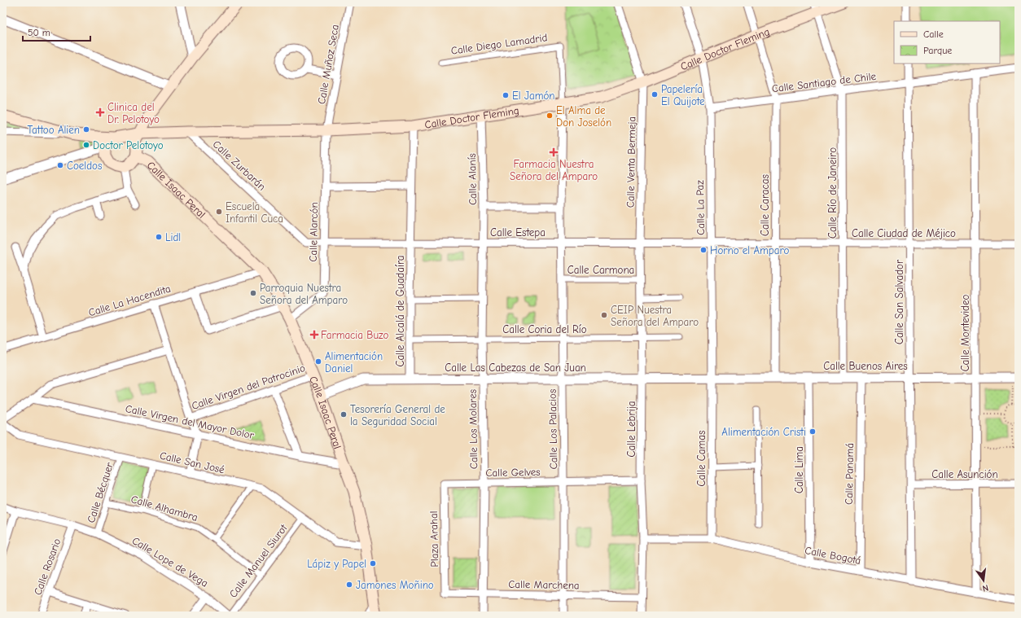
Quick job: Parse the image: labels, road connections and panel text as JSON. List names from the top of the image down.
{
  "streets": {
    "main road": ["Calle Doctor Fleming", "Calle Isaac Peral"],
    "street": [
      "Calle Diego Lamadrid",
      "Calle Muñoz Seca",
      "Calle Santiago de Chile",
      "Calle Venta Bermeja",
      "Calle Zurbarán",
      "Calle Alanís",
      "Calle Río de Janeiro",
      "Calle Caracas",
      "Calle La Paz",
      "Calle Alarcón",
      "Calle Estepa",
      "Calle Ciudad de Méjico",
      "Calle Carmona",
      "Calle La Hacendita",
      "Calle San Salvador",
      "Calle Alcalá de Guadaíra",
      "Calle Coria del Río",
      "Calle Montevideo",
      "Calle Buenos Aires",
      "Calle Las Cabezas de San Juan",
      "Calle Virgen del Patrocinio",
      "Calle Virgen del Mayor Dolor",
      "Calle Los Molares",
      "Calle Los Palacios",
      "Calle Lebrija",
      "Calle Camas",
      "Calle San José",
      "Calle Lima",
      "Calle Gelves",
      "Calle Panamá",
      "Calle Asunción",
      "Calle Bécquer",
      "Calle Alhambra",
      "Plaza Arahal",
      "Calle Bogotá",
      "Calle Manuel Siurot",
      "Calle Lope de Vega",
      "Calle Rosario",
      "Calle Marchena"
    ]
  },
  "crossings": [
    ["Calle Diego Lamadrid", "Calle Doctor Fleming"],
    ["Calle Diego Lamadrid", "Calle Los Palacios"],
    ["Calle Doctor Fleming", "Calle Muñoz Seca"],
    ["Calle Doctor Fleming", "Calle Venta Bermeja"],
    ["Calle Doctor Fleming", "Calle Zurbarán"],
    ["Calle Doctor Fleming", "Calle Alanís"],
    ["Calle Doctor Fleming", "Calle Río de Janeiro"],
    ["Calle Doctor Fleming", "Calle Caracas"],
    ["Calle Doctor Fleming", "Calle La Paz"],
    ["Calle Doctor Fleming", "Calle Alarcón"],
    ["Calle Doctor Fleming", "Calle Alcalá de Guadaíra"],
    ["Calle Doctor Fleming", "Calle Los Palacios"],
    ["Calle Muñoz Seca", "Calle Alarcón"],
    ["Calle Santiago de Chile", "Calle Río de Janeiro"],
    ["Calle Santiago de Chile", "Calle Caracas"],
    ["Calle Santiago de Chile", "Calle La Paz"],
    ["Calle Santiago de Chile", "Calle San Salvador"],
    ["Calle Santiago de Chile", "Calle Montevideo"],
    ["Calle Venta Bermeja", "Calle Estepa"],
    ["Calle Venta Bermeja", "Calle Lebrija"],
    ["Calle Zurbarán", "Calle Alarcón"],
    ["Calle Zurbarán", "Calle Estepa"],
    ["Calle Alanís", "Calle Estepa"],
    ["Calle Alanís", "Calle Los Molares"],
    ["Calle Isaac Peral", "Calle Alarcón"],
    ["Calle Isaac Peral", "Calle La Hacendita"],
    ["Calle Isaac Peral", "Calle Las Cabezas de San Juan"],
    ["Calle Isaac Peral", "Calle Virgen del Patrocinio"],
    ["Calle Isaac Peral", "Calle Virgen del Mayor Dolor"],
    ["Calle Isaac Peral", "Calle San José"],
    ["Calle Río de Janeiro", "Calle Ciudad de Méjico"],
    ["Calle Río de Janeiro", "Calle Buenos Aires"],
    ["Calle Caracas", "Calle Ciudad de Méjico"],
    ["Calle Caracas", "Calle Buenos Aires"],
    ["Calle La Paz", "Calle Estepa"],
    ["Calle La Paz", "Calle Ciudad de Méjico"],
    ["Calle La Paz", "Calle Buenos Aires"],
    ["Calle La Paz", "Calle Las Cabezas de San Juan"],
    ["Calle La Paz", "Calle Camas"],
    ["Calle Alarcón", "Calle Estepa"],
    ["Calle Estepa", "Calle Ciudad de Méjico"],
    ["Calle Estepa", "Calle Alcalá de Guadaíra"],
    ["Calle Estepa", "Calle Los Molares"],
    ["Calle Estepa", "Calle Los Palacios"],
    ["Calle Estepa", "Calle Lebrija"],
    ["Calle Ciudad de Méjico", "Calle San Salvador"],
    ["Calle Ciudad de Méjico", "Calle Montevideo"],
    ["Calle Carmona", "Calle Los Palacios"],
    ["Calle Carmona", "Calle Lebrija"],
    ["Calle San Salvador", "Calle Buenos Aires"],
    ["Calle San Salvador", "Calle Asunción"],
    ["Calle San Salvador", "Calle Bogotá"],
    ["Calle Alcalá de Guadaíra", "Calle Coria del Río"],
    ["Calle Alcalá de Guadaíra", "Calle Las Cabezas de San Juan"],
    ["Calle Coria del Río", "Calle Los Molares"],
    ["Calle Coria del Río", "Calle Los Palacios"],
    ["Calle Coria del Río", "Calle Lebrija"],
    ["Calle Montevideo", "Calle Buenos Aires"],
    ["Calle Montevideo", "Calle Asunción"],
    ["Calle Montevideo", "Calle Bogotá"],
    ["Calle Buenos Aires", "Calle Las Cabezas de San Juan"],
    ["Calle Buenos Aires", "Calle Camas"],
    ["Calle Buenos Aires", "Calle Lima"],
    ["Calle Buenos Aires", "Calle Panamá"],
    ["Calle Las Cabezas de San Juan", "Calle Los Molares"],
    ["Calle Las Cabezas de San Juan", "Calle Los Palacios"],
    ["Calle Las Cabezas de San Juan", "Calle Lebrija"],
    ["Calle Las Cabezas de San Juan", "Calle Camas"],
    ["Calle Los Molares", "Calle Gelves"],
    ["Calle Los Molares", "Calle Marchena"],
    ["Calle Los Palacios", "Calle Gelves"],
    ["Calle Los Palacios", "Calle Marchena"],
    ["Calle Lebrija", "Calle Gelves"],
    ["Calle Lebrija", "Calle Bogotá"],
    ["Calle Lebrija", "Calle Marchena"],
    ["Calle Camas", "Calle Bogotá"],
    ["Calle San José", "Calle Bécquer"],
    ["Calle San José", "Calle Manuel Siurot"],
    ["Calle Lima", "Calle Bogotá"],
    ["Calle Gelves", "Plaza Arahal"],
    ["Calle Panamá", "Calle Bogotá"],
    ["Calle Bécquer", "Calle Alhambra"],
    ["Calle Bécquer", "Calle Lope de Vega"],
    ["Calle Alhambra", "Calle Manuel Siurot"],
    ["Plaza Arahal", "Calle Marchena"],
    ["Calle Manuel Siurot", "Calle Lope de Vega"],
    ["Calle Lope de Vega", "Calle Rosario"]
  ],
  "places": {
    "other": [
      "Papelería El Quijote",
      "El Jamón",
      "El Alma de Don Joselón",
      "Tattoo Alien",
      "Doctor Pelotoyo",
      "Coeldos",
      "Escuela Infantil Cuca",
      "Lidl",
      "Horno el Amparo",
      "Parroquia Nuestra Señora del Amparo",
      "CEIP Nuestra Señora del Amparo",
      "Alimentación Daniel",
      "Tesorería General de la Seguridad Social",
      "Alimentación Cristi",
      "Lápiz y Papel",
      "Jamones Moñino"
    ],
    "health": ["Clinica del Dr. Pelotoyo", "Farmacia Nuestra Señora del Amparo", "Farmacia Buzo"]
  },
  "legend": ["Calle", "Parque"],
  "scale_bar": "50 m",
  "north": "bottom"
}
